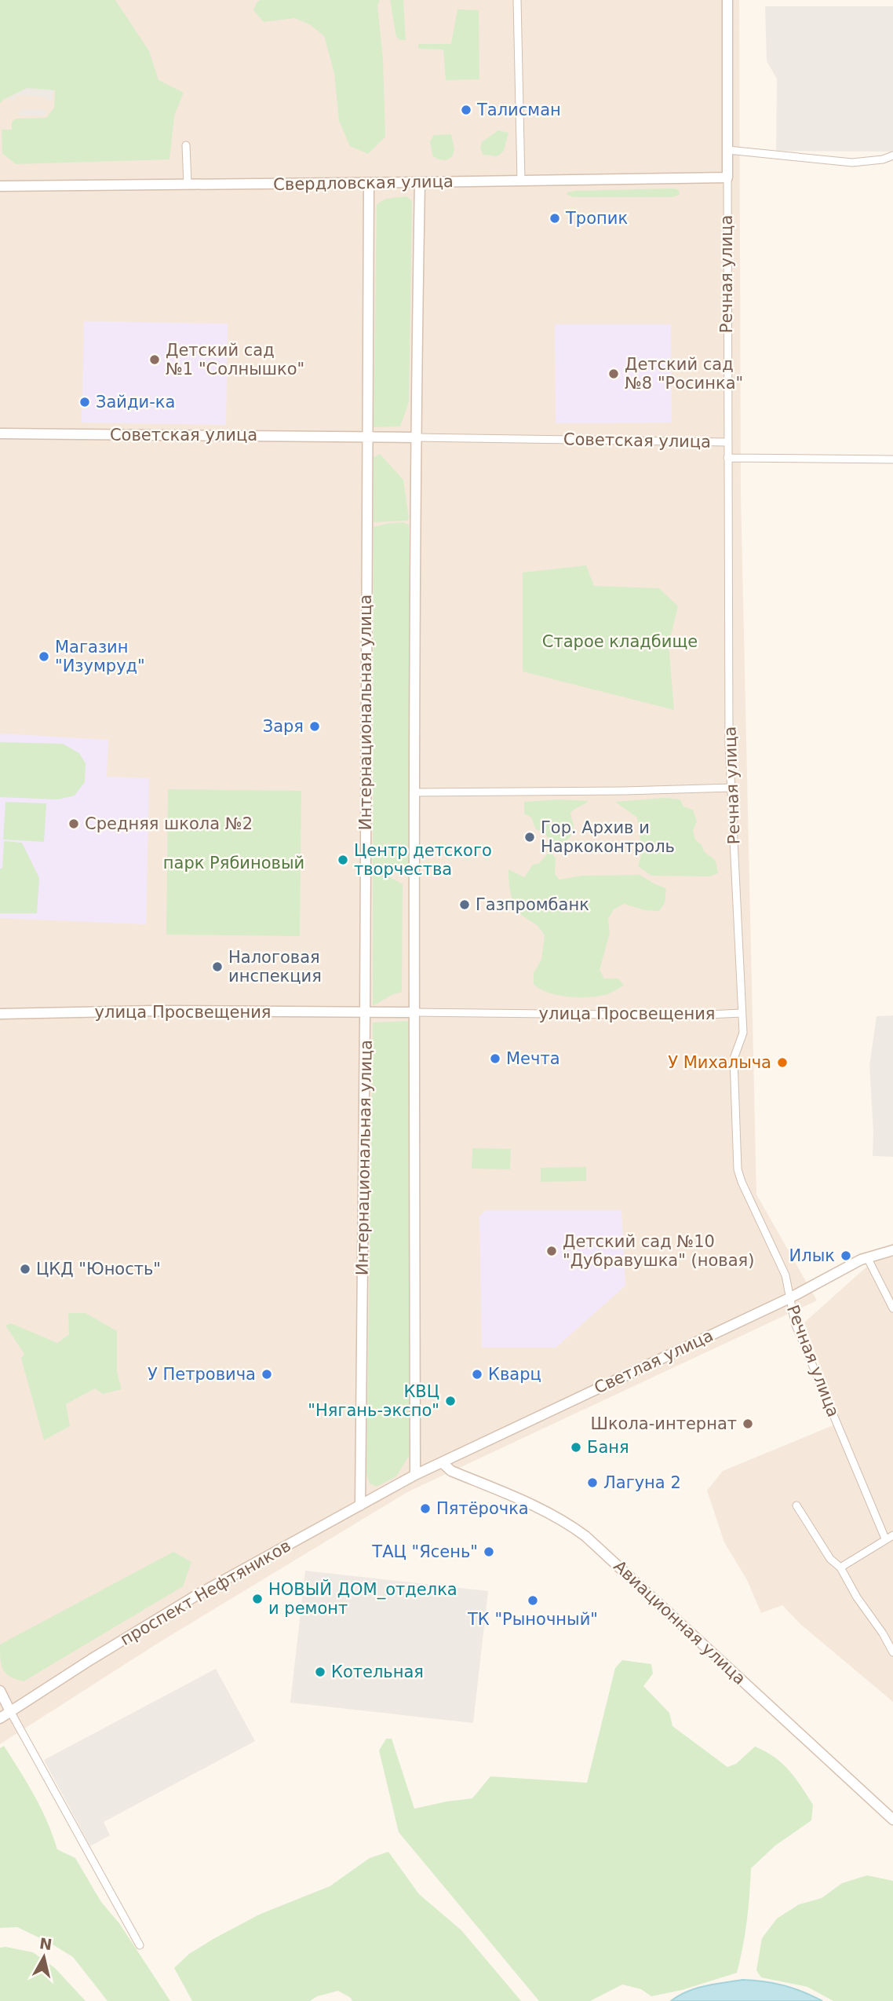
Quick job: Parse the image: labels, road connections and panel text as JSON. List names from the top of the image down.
{
  "streets": {
    "main road": [
      "Свердловская улица",
      "Речная улица",
      "Советская улица",
      "Интернациональная улица",
      "улица Просвещения",
      "Светлая улица",
      "проспект Нефтяников",
      "Авиационная улица"
    ]
  },
  "crossings": [
    ["Свердловская улица", "Речная улица"],
    ["Свердловская улица", "Интернациональная улица"],
    ["Речная улица", "Советская улица"],
    ["Речная улица", "улица Просвещения"],
    ["Речная улица", "Светлая улица"],
    ["Советская улица", "Интернациональная улица"],
    ["Интернациональная улица", "улица Просвещения"],
    ["Интернациональная улица", "проспект Нефтяников"],
    ["Светлая улица", "проспект Нефтяников"],
    ["Светлая улица", "Авиационная улица"]
  ],
  "parks": ["Старое кладбище", "парк Рябиновый"],
  "places": [
    "Талисман",
    "Тропик",
    "Детский сад №1 \"Солнышко\"",
    "Детский сад №8 \"Росинка\"",
    "Зайди-ка",
    "Магазин \"Изумруд\"",
    "Заря",
    "Средняя школа №2",
    "Гор. Архив и Наркоконтроль",
    "Центр детского творчества",
    "Газпромбанк",
    "Налоговая инспекция",
    "Мечта",
    "У Михалыча",
    "Детский сад №10 \"Дубравушка\" (новая)",
    "Илык",
    "ЦКД \"Юность\"",
    "У Петровича",
    "Кварц",
    "КВЦ \"Нягань-экспо\"",
    "Школа-интернат",
    "Баня",
    "Лагуна 2",
    "Пятёрочка",
    "ТАЦ \"Ясень\"",
    "НОВЫЙ ДОМ_отделка и ремонт",
    "ТК \"Рыночный\"",
    "Котельная"
  ],
  "north": "top"
}
